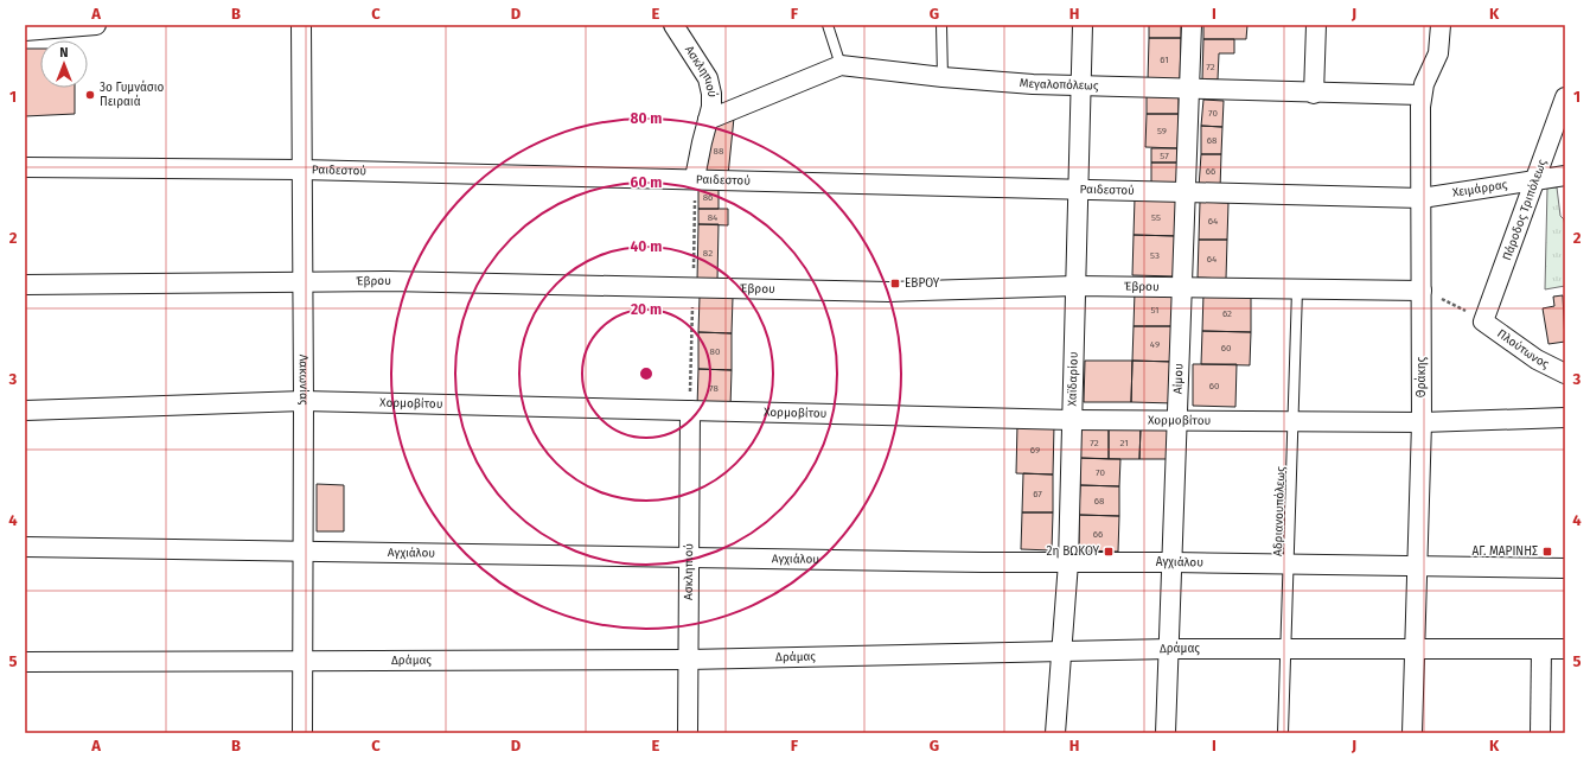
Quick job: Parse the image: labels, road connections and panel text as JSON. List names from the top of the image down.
{
  "streets": {
    "street": [
      "Ασκληπιού",
      "Μεγαλοπόλεως",
      "Ραιδεστού",
      "Χειμάρρας",
      "Πάροδος Τριπόλεως",
      "Έβρου",
      "Πλούτωνος",
      "Θράκης",
      "Λακωνίας",
      "Αίμου",
      "Χαϊδαρίου",
      "Χορμοβίτου",
      "Αγχιάλου",
      "Δράμας"
    ],
    "lane": ["Αδριανουπόλεως"]
  },
  "crossings": [
    ["Ασκληπιού", "Μεγαλοπόλεως"],
    ["Ασκληπιού", "Ραιδεστού"],
    ["Ασκληπιού", "Χορμοβίτου"],
    ["Ασκληπιού", "Αγχιάλου"],
    ["Ασκληπιού", "Δράμας"],
    ["Μεγαλοπόλεως", "Θράκης"],
    ["Μεγαλοπόλεως", "Αίμου"],
    ["Μεγαλοπόλεως", "Χαϊδαρίου"],
    ["Ραιδεστού", "Χειμάρρας"],
    ["Ραιδεστού", "Θράκης"],
    ["Ραιδεστού", "Λακωνίας"],
    ["Ραιδεστού", "Αίμου"],
    ["Ραιδεστού", "Χαϊδαρίου"],
    ["Χειμάρρας", "Πάροδος Τριπόλεως"],
    ["Χειμάρρας", "Θράκης"],
    ["Πάροδος Τριπόλεως", "Πλούτωνος"],
    ["Έβρου", "Θράκης"],
    ["Έβρου", "Λακωνίας"],
    ["Έβρου", "Αίμου"],
    ["Έβρου", "Χαϊδαρίου"],
    ["Έβρου", "Αδριανουπόλεως"],
    ["Θράκης", "Χορμοβίτου"],
    ["Θράκης", "Αγχιάλου"],
    ["Θράκης", "Δράμας"],
    ["Λακωνίας", "Χορμοβίτου"],
    ["Λακωνίας", "Αγχιάλου"],
    ["Λακωνίας", "Δράμας"],
    ["Αίμου", "Χορμοβίτου"],
    ["Αίμου", "Αγχιάλου"],
    ["Αίμου", "Δράμας"],
    ["Χαϊδαρίου", "Χορμοβίτου"],
    ["Χαϊδαρίου", "Αγχιάλου"],
    ["Χαϊδαρίου", "Δράμας"],
    ["Χορμοβίτου", "Αδριανουπόλεως"],
    ["Αδριανουπόλεως", "Αγχιάλου"],
    ["Αδριανουπόλεως", "Δράμας"]
  ],
  "places": {
    "other": ["3ο Γυμνάσιο Πειραιά"],
    "transit": ["ΕΒΡΟΥ", "2η ΒΩΚΟΥ", "ΑΓ. ΜΑΡΙΝΗΣ"]
  },
  "house_numbers": [
    "61",
    "72",
    "70",
    "59",
    "68",
    "88",
    "57",
    "66",
    "86",
    "84",
    "55",
    "64",
    "82",
    "53",
    "64",
    "51",
    "62",
    "49",
    "60",
    "80",
    "60",
    "78",
    "72",
    "21",
    "69",
    "70",
    "67",
    "68",
    "66"
  ],
  "north": "top",
  "grid": {
    "columns": [
      "A",
      "B",
      "C",
      "D",
      "E",
      "F",
      "G",
      "H",
      "I",
      "J",
      "K"
    ],
    "rows": [
      "1",
      "2",
      "3",
      "4",
      "5"
    ]
  },
  "rings": [
    "80 m",
    "60 m",
    "40 m",
    "20 m"
  ]
}
